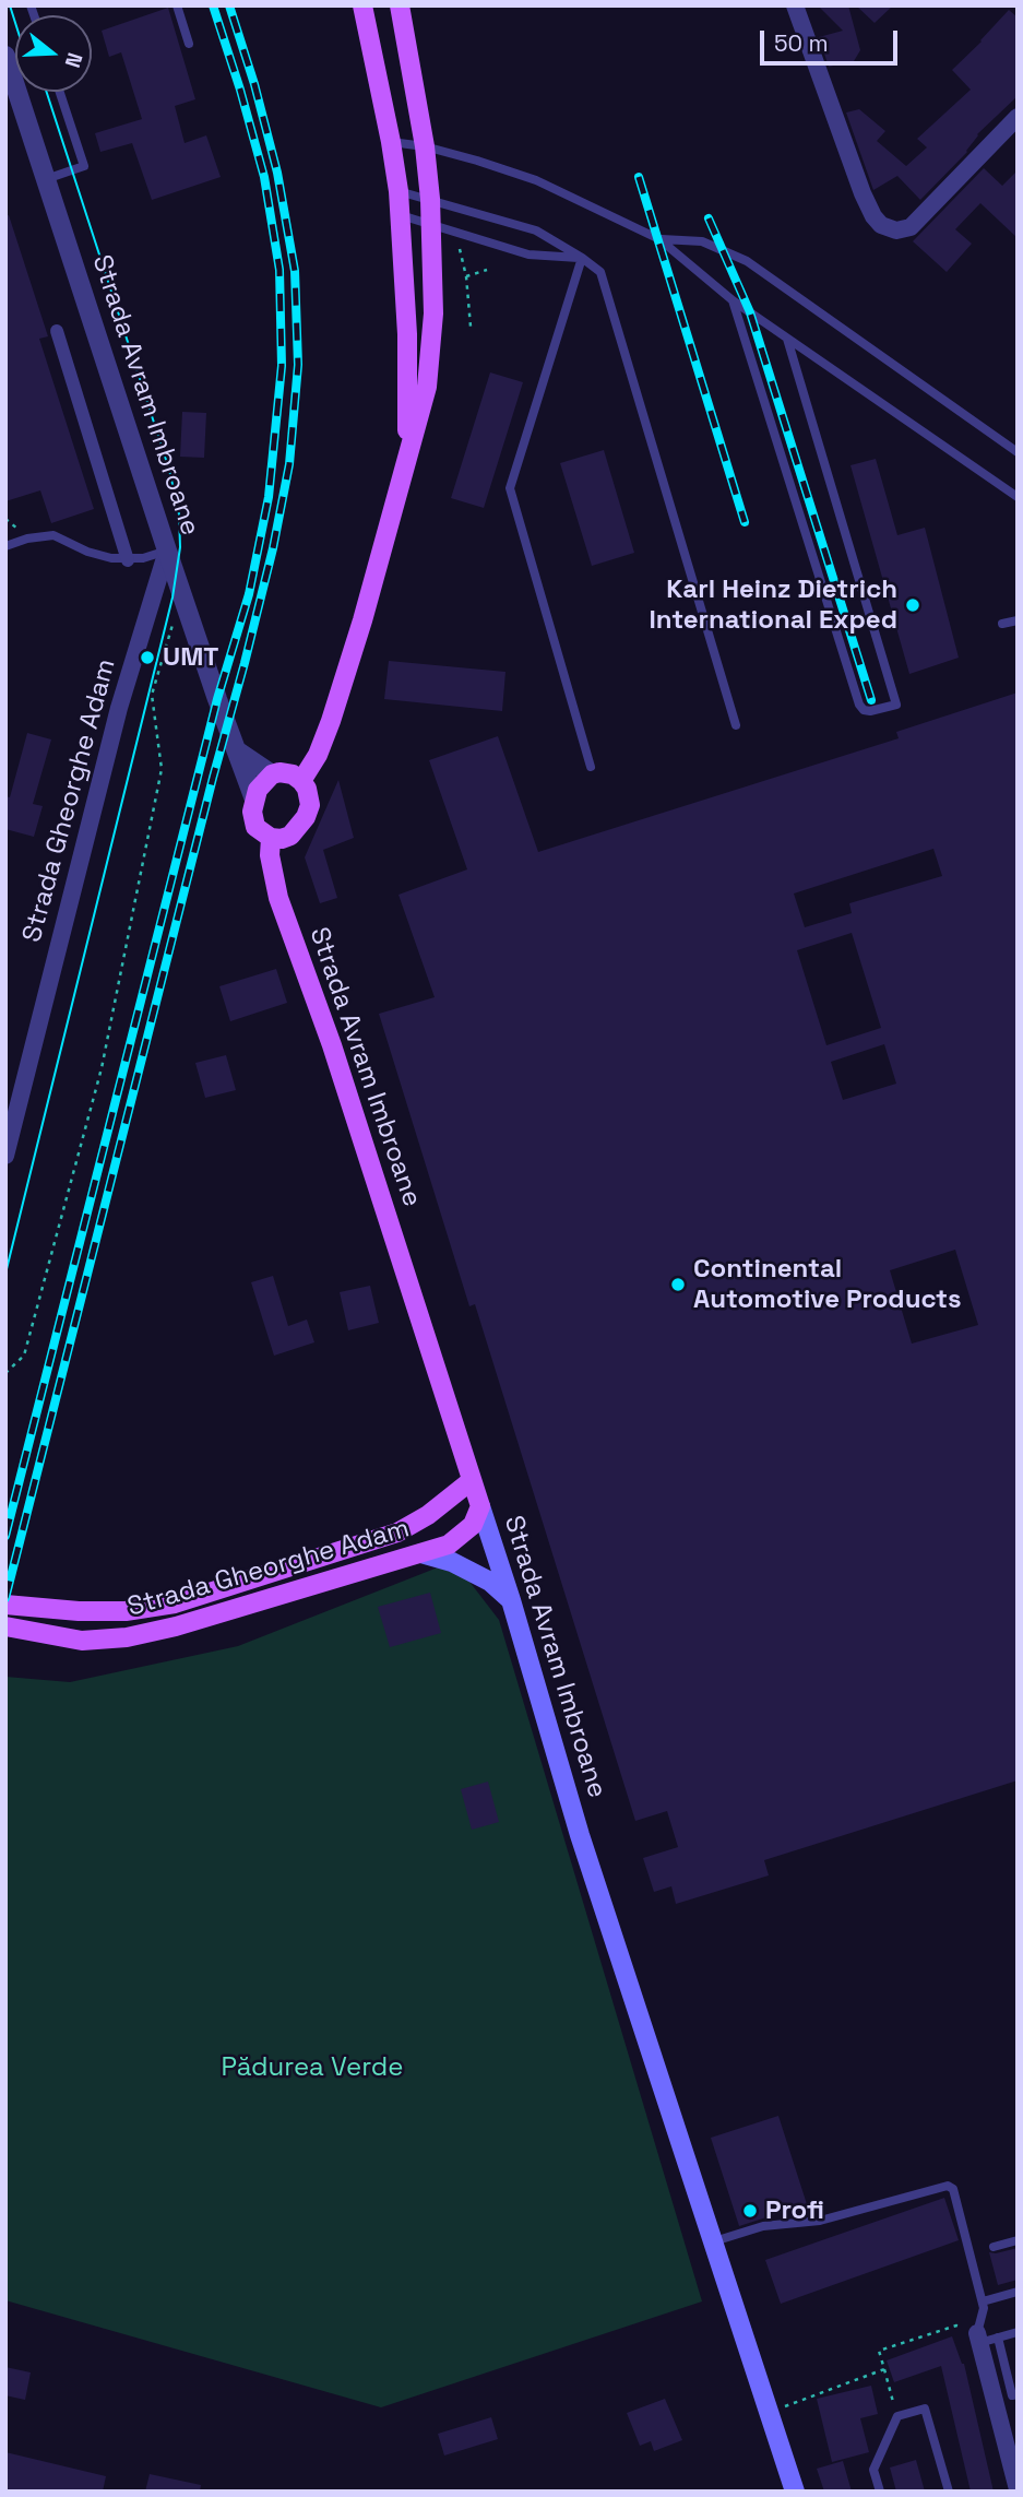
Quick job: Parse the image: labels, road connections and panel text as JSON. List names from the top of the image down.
{
  "streets": {
    "main road": ["Strada Avram Imbroane", "Strada Gheorghe Adam"]
  },
  "crossings": [
    ["Strada Avram Imbroane", "Strada Gheorghe Adam"]
  ],
  "parks": ["Pădurea Verde"],
  "places": [
    "Karl Heinz Dietrich International Exped",
    "UMT",
    "Continental Automotive Products",
    "Profi"
  ],
  "scale_bar": "50 m",
  "north": "right"
}
